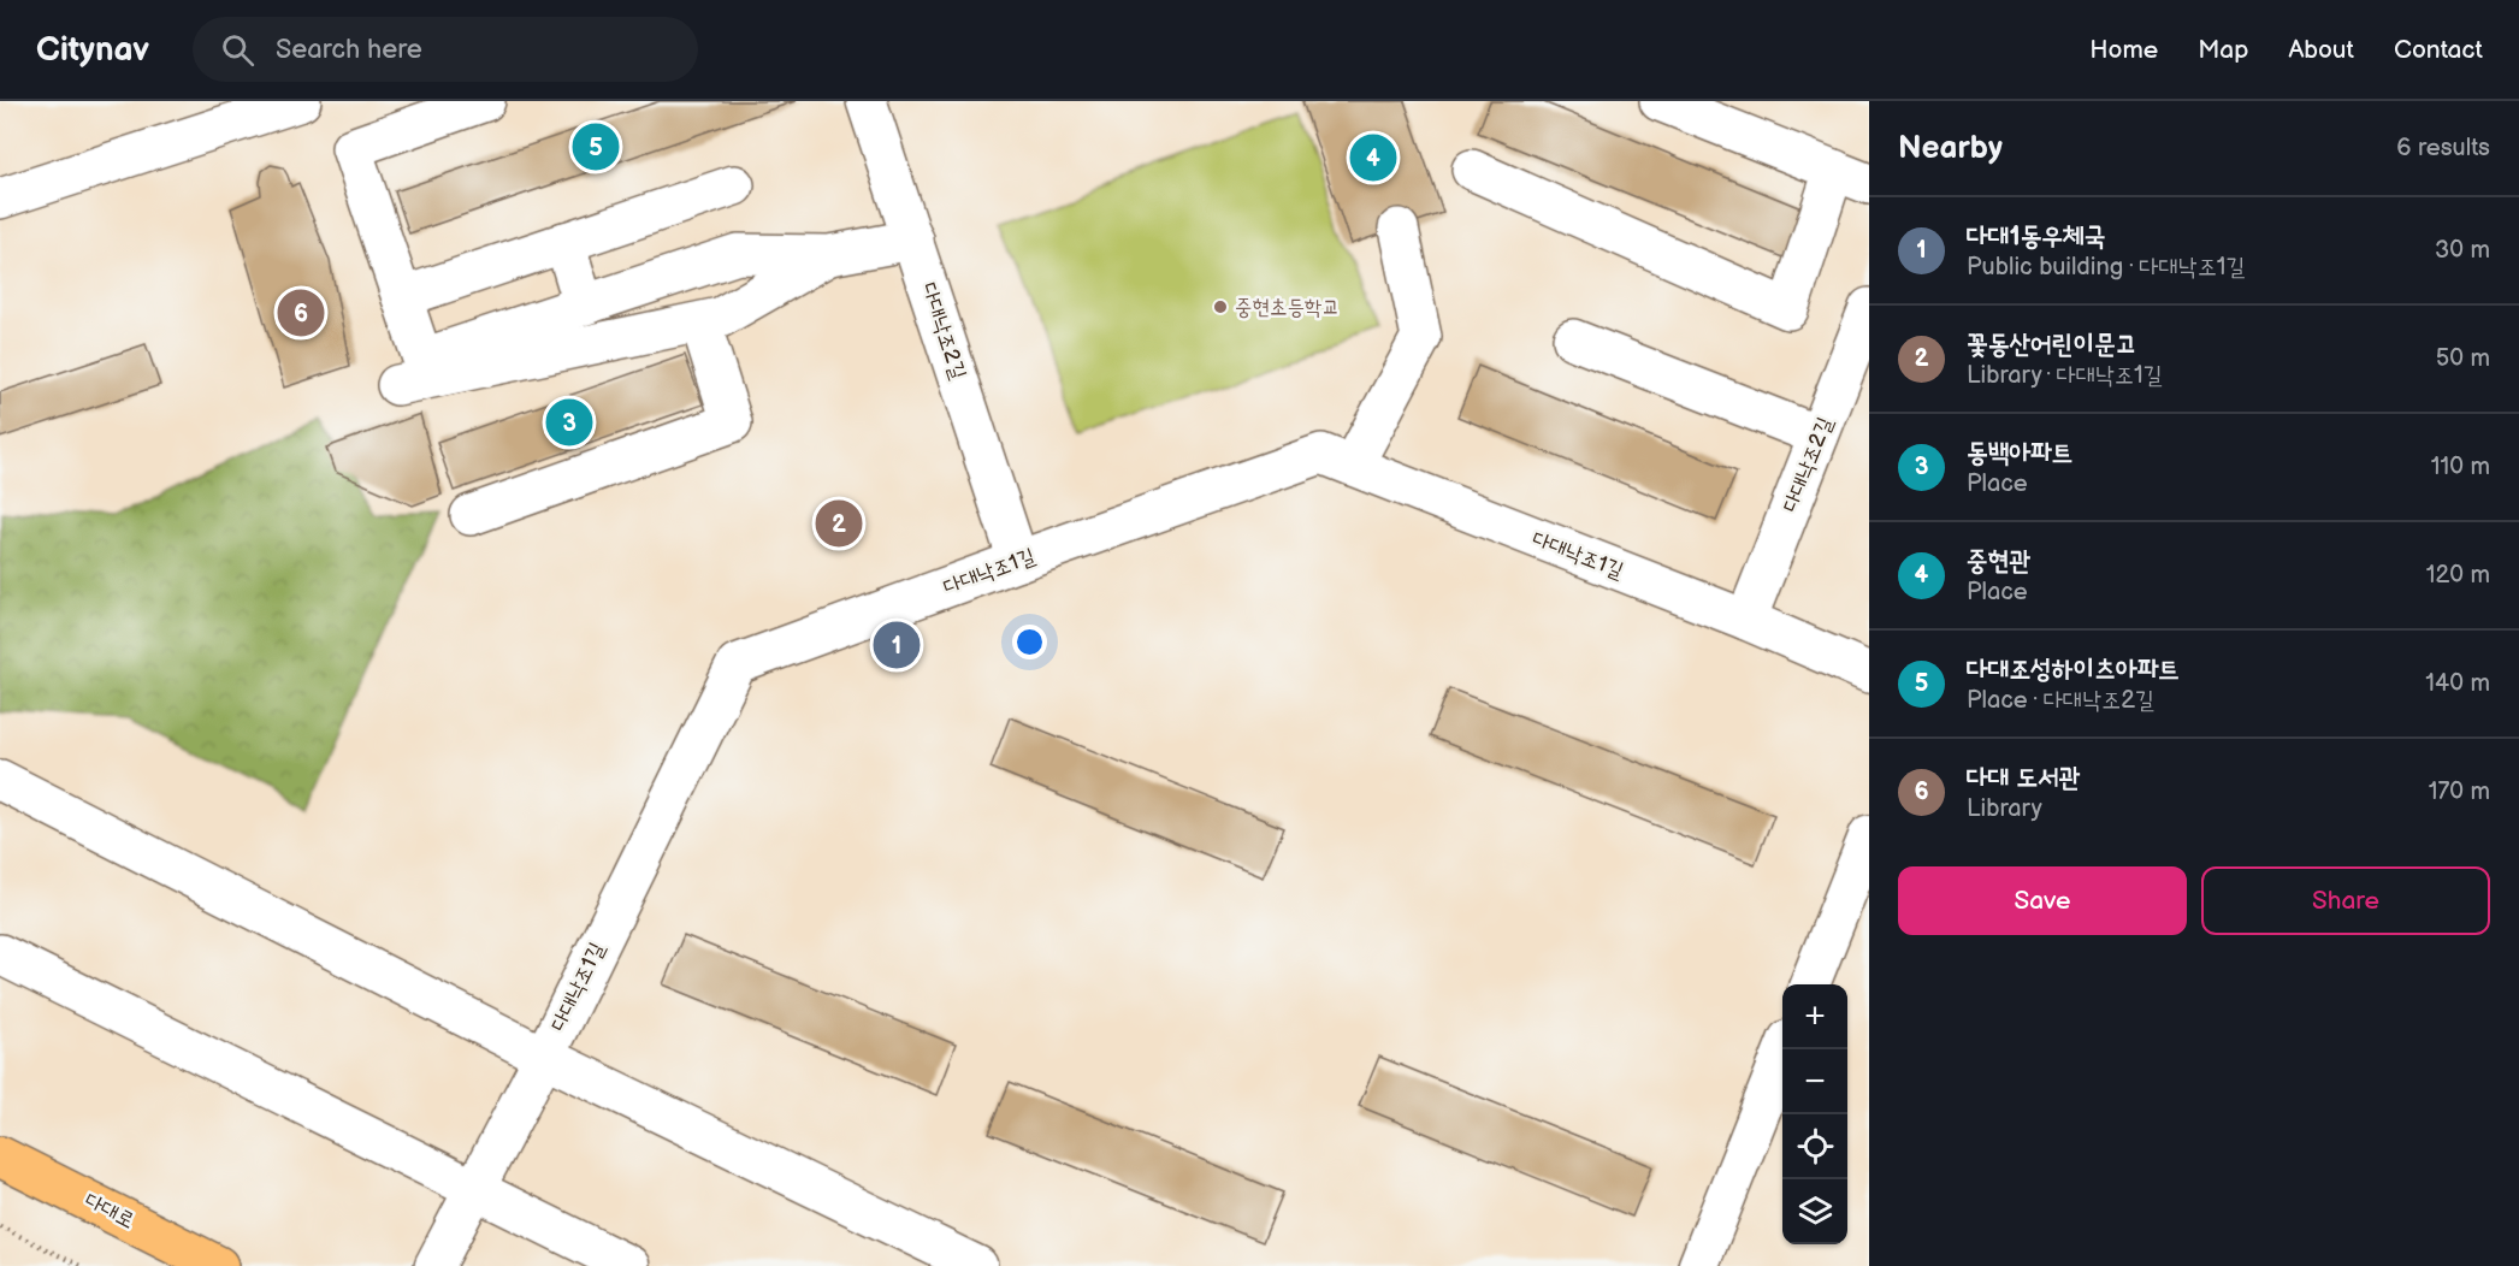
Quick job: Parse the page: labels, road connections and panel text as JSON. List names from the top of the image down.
{
  "streets": {
    "main road": ["다대로"],
    "street": ["다대낙조2길", "다대낙조1길"]
  },
  "crossings": [
    ["다대낙조2길", "다대낙조1길"]
  ],
  "places": ["중현초등학교"],
  "page": {
    "header": "Citynav",
    "search": "Search here",
    "nav": [
      "Home",
      "Map",
      "About",
      "Contact"
    ],
    "heading": ["Nearby", "6 results"],
    "pins": [
      "5",
      "4",
      "6",
      "3",
      "2",
      "1"
    ],
    "list": [
      {
        "mark": "1",
        "name": "다대1동우체국",
        "note": "Public building · 다대낙조1길",
        "value": "30 m"
      },
      {
        "mark": "2",
        "name": "꽃동산어린이문고",
        "note": "Library · 다대낙조1길",
        "value": "50 m"
      },
      {
        "mark": "3",
        "name": "동백아파트",
        "note": "Place",
        "value": "110 m"
      },
      {
        "mark": "4",
        "name": "중현관",
        "note": "Place",
        "value": "120 m"
      },
      {
        "mark": "5",
        "name": "다대조성하이츠아파트",
        "note": "Place · 다대낙조2길",
        "value": "140 m"
      },
      {
        "mark": "6",
        "name": "다대 도서관",
        "note": "Library",
        "value": "170 m"
      }
    ],
    "buttons": ["Save", "Share"],
    "map_buttons": ["+", "−"]
  }
}
